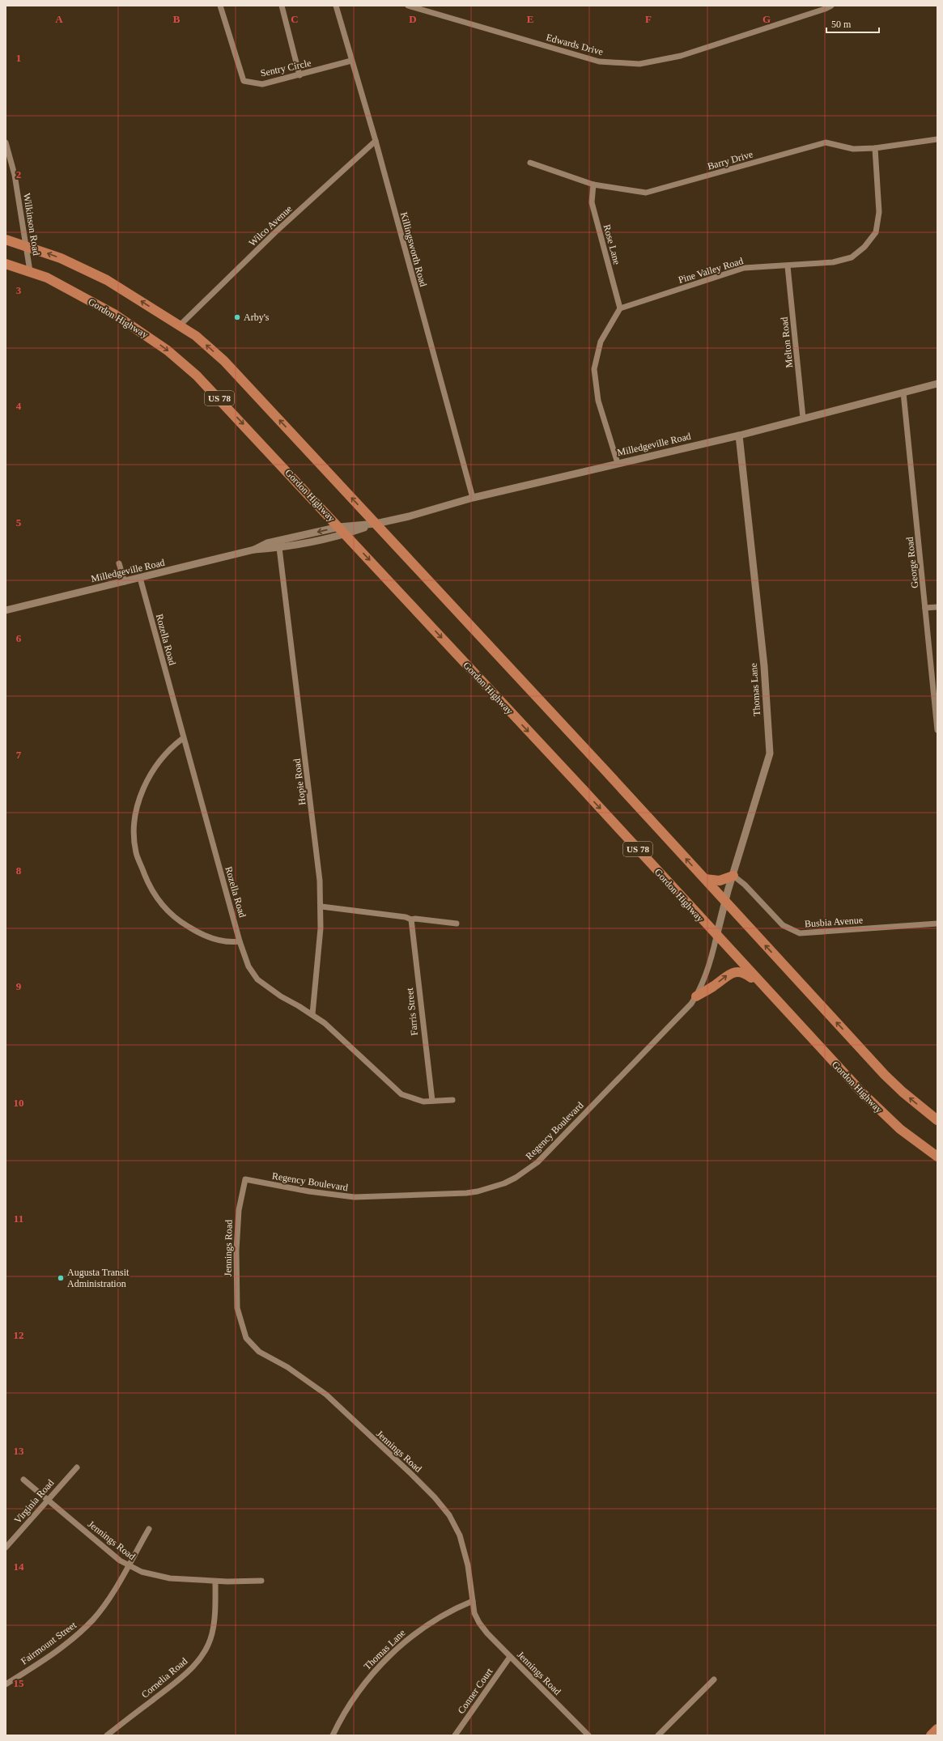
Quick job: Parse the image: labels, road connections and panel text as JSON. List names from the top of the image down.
{
  "streets": {
    "highway": ["Gordon Highway", "US 78"],
    "street": [
      "Edwards Drive",
      "Sentry Circle",
      "Barry Drive",
      "Wilkinson Road",
      "Wilco Avenue",
      "Rose Lane",
      "Killingsworth Road",
      "Pine Valley Road",
      "Melton Road",
      "Milledgeville Road",
      "George Road",
      "Rozella Road",
      "Thomas Lane",
      "Hopie Road",
      "Busbia Avenue",
      "Farris Street",
      "Regency Boulevard",
      "Jennings Road",
      "Virginia Road",
      "Fairmount Street",
      "Cornelia Road",
      "Conner Court"
    ]
  },
  "crossings": [
    ["Sentry Circle", "Killingsworth Road"],
    ["Barry Drive", "Rose Lane"],
    ["Barry Drive", "Pine Valley Road"],
    ["Wilkinson Road", "Gordon Highway"],
    ["Wilkinson Road", "US 78"],
    ["Wilco Avenue", "Killingsworth Road"],
    ["Wilco Avenue", "US 78"],
    ["Rose Lane", "Pine Valley Road"],
    ["Killingsworth Road", "Milledgeville Road"],
    ["Pine Valley Road", "Melton Road"],
    ["Gordon Highway", "Milledgeville Road"],
    ["Gordon Highway", "Thomas Lane"],
    ["Gordon Highway", "Regency Boulevard"],
    ["Melton Road", "Milledgeville Road"],
    ["US 78", "Milledgeville Road"],
    ["US 78", "Thomas Lane"],
    ["Milledgeville Road", "George Road"],
    ["Milledgeville Road", "Rozella Road"],
    ["Milledgeville Road", "Thomas Lane"],
    ["Milledgeville Road", "Hopie Road"],
    ["Rozella Road", "Hopie Road"],
    ["Rozella Road", "Farris Street"],
    ["Thomas Lane", "Busbia Avenue"],
    ["Thomas Lane", "Regency Boulevard"],
    ["Thomas Lane", "Jennings Road"],
    ["Regency Boulevard", "Jennings Road"],
    ["Jennings Road", "Virginia Road"],
    ["Jennings Road", "Fairmount Street"],
    ["Jennings Road", "Cornelia Road"],
    ["Jennings Road", "Conner Court"]
  ],
  "places": ["Arby's", "Augusta Transit Administration"],
  "scale_bar": "50 m",
  "grid": {
    "columns": [
      "A",
      "B",
      "C",
      "D",
      "E",
      "F",
      "G"
    ],
    "rows": [
      "1",
      "2",
      "3",
      "4",
      "5",
      "6",
      "7",
      "8",
      "9",
      "10",
      "11",
      "12",
      "13",
      "14",
      "15"
    ]
  }
}
